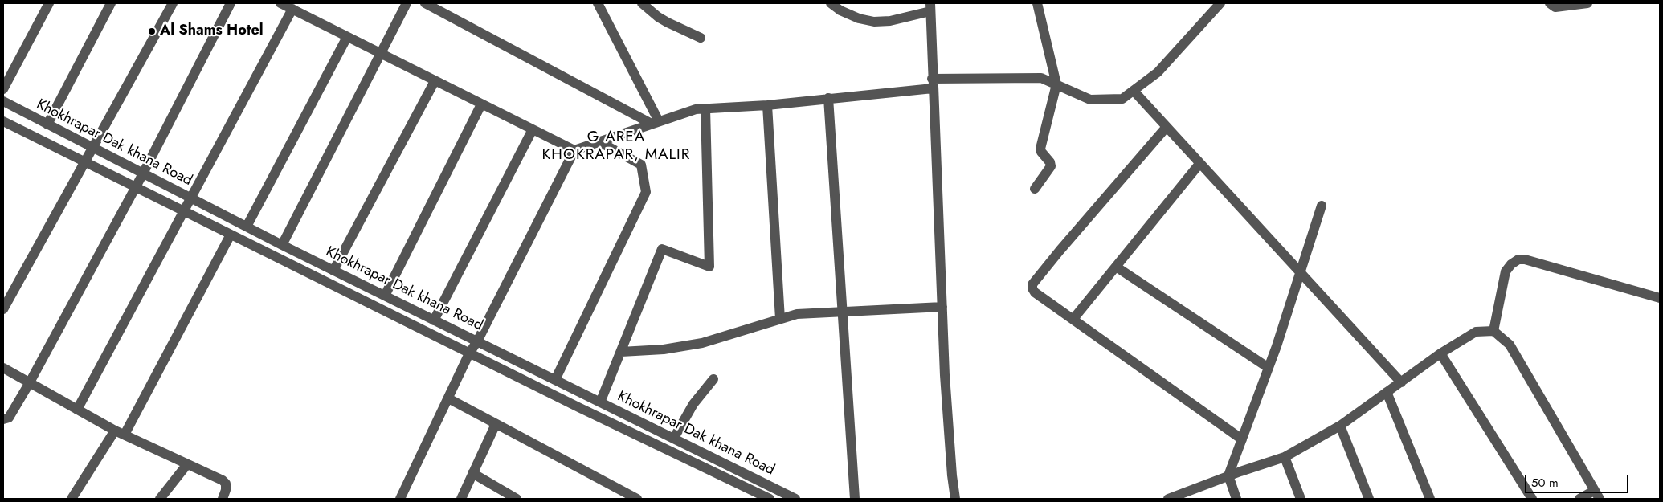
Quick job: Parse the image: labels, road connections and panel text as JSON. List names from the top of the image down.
{
  "streets": {
    "street": ["Khokhrapar Dak khana Road"]
  },
  "districts": ["G AREA KHOKRAPAR, MALIR"],
  "places": ["Al Shams Hotel"],
  "scale_bar": "50 m"
}
